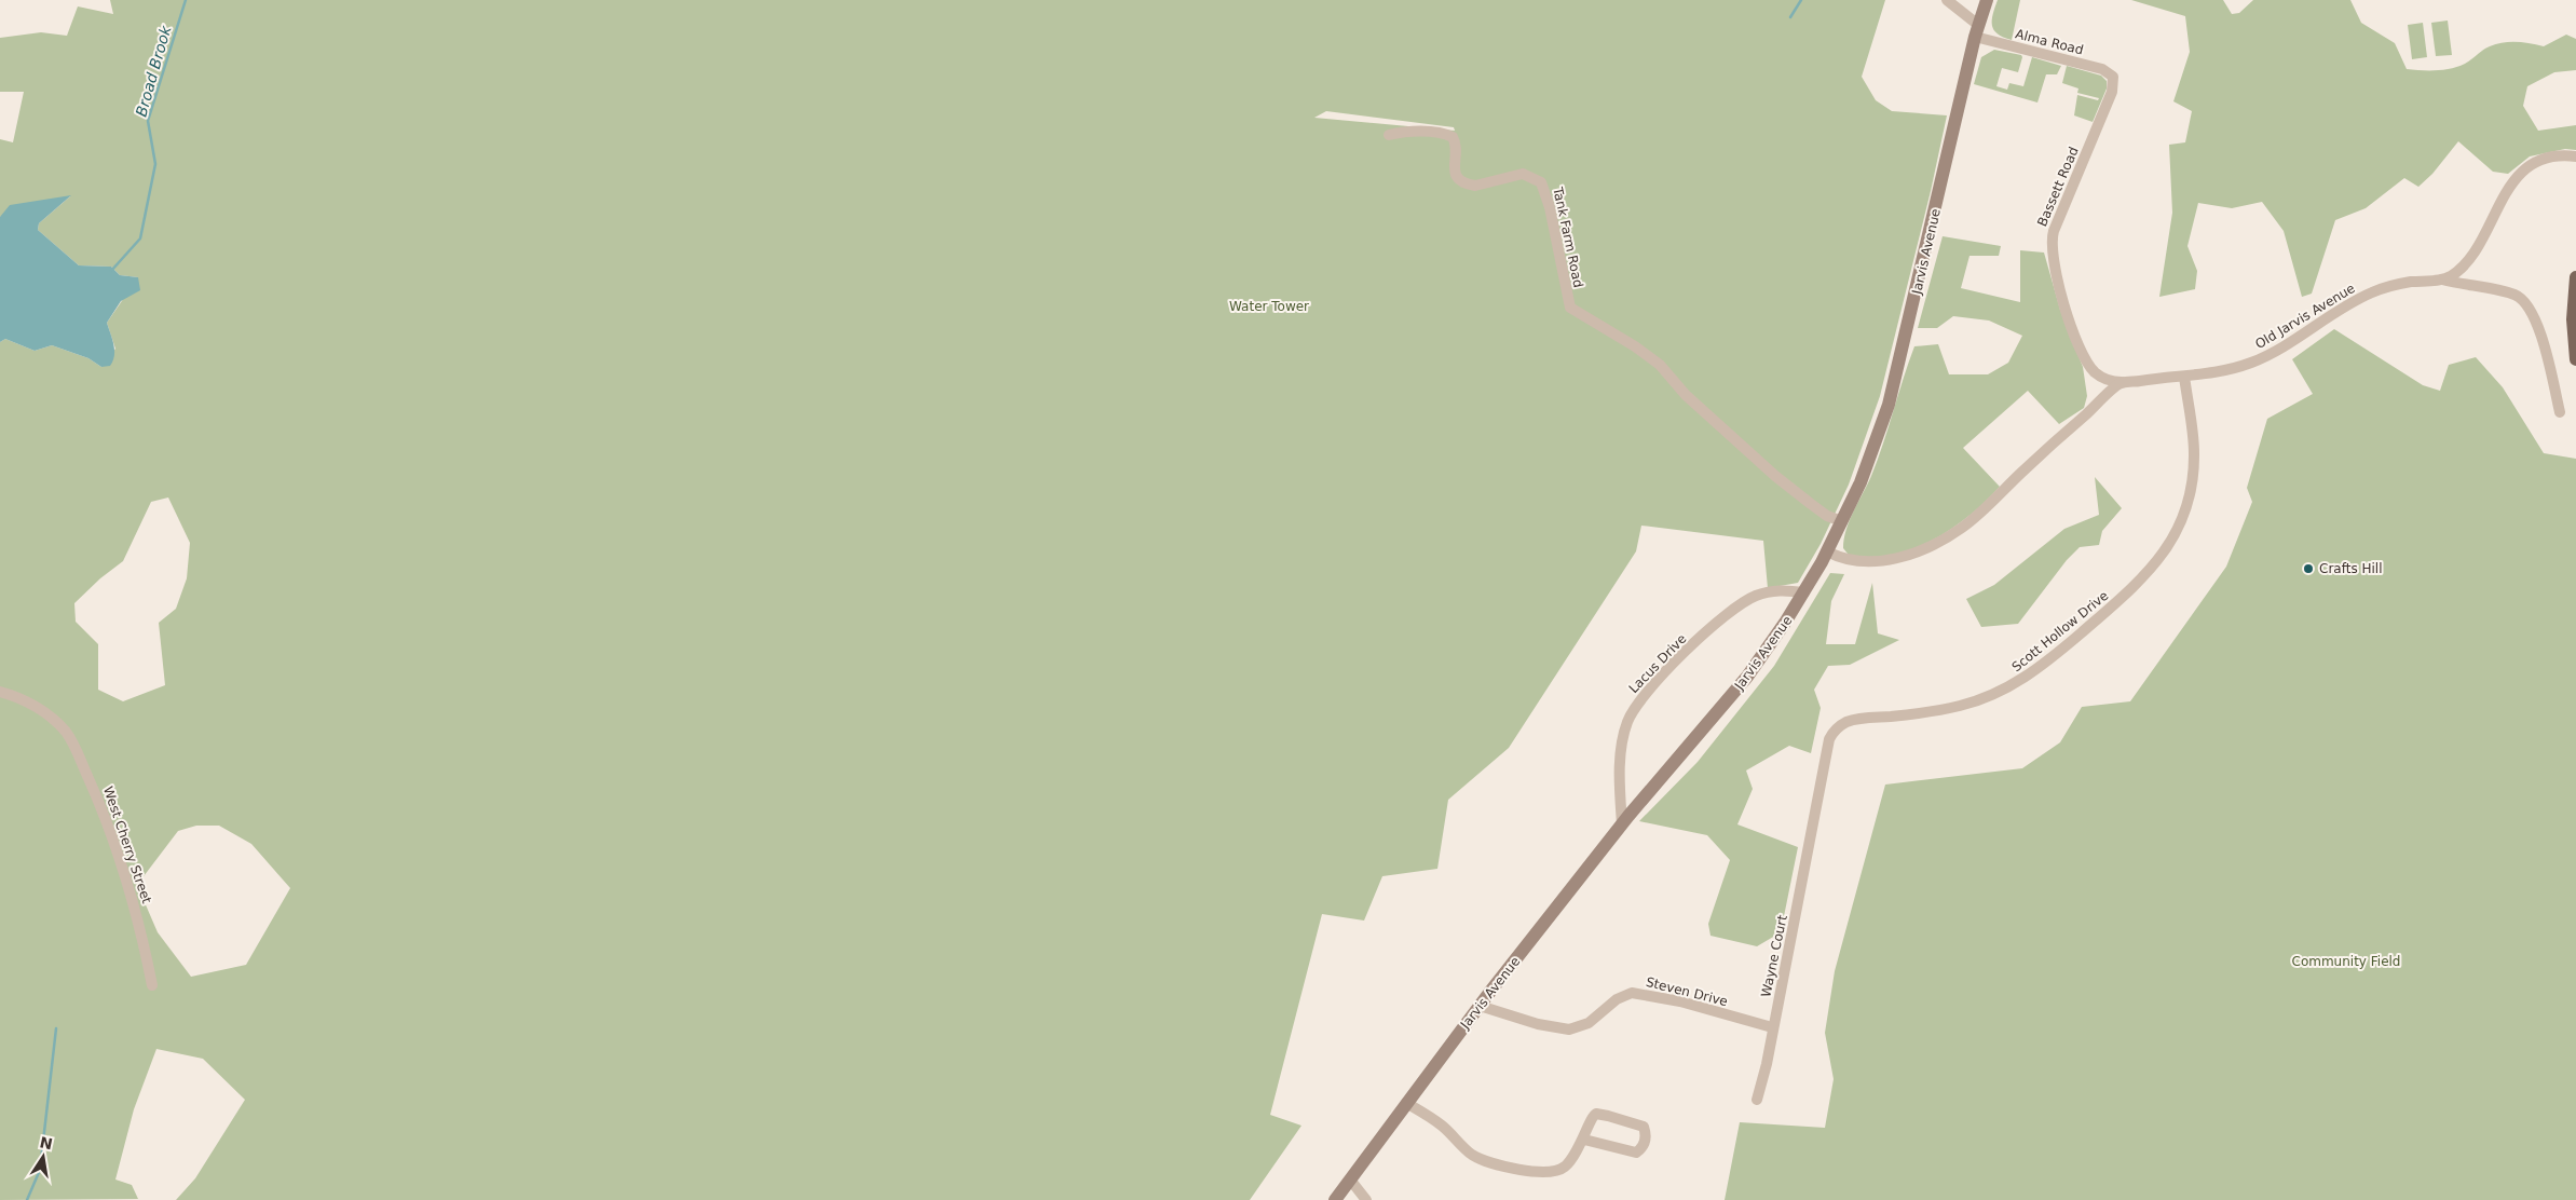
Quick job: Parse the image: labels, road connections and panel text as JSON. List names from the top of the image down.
{
  "streets": {
    "street": [
      "Alma Road",
      "Bassett Road",
      "Tank Farm Road",
      "Jarvis Avenue",
      "Old Jarvis Avenue",
      "Scott Hollow Drive",
      "Lacus Drive",
      "West Cherry Street",
      "Wayne Court",
      "Steven Drive"
    ]
  },
  "crossings": [
    ["Alma Road", "Bassett Road"],
    ["Alma Road", "Jarvis Avenue"],
    ["Bassett Road", "Old Jarvis Avenue"],
    ["Tank Farm Road", "Jarvis Avenue"],
    ["Jarvis Avenue", "Lacus Drive"],
    ["Jarvis Avenue", "Steven Drive"],
    ["Old Jarvis Avenue", "Scott Hollow Drive"],
    ["Scott Hollow Drive", "Wayne Court"],
    ["Wayne Court", "Steven Drive"]
  ],
  "water": ["Broad Brook"],
  "parks": ["Water Tower", "Community Field"],
  "places": ["Crafts Hill"],
  "north": "top"
}
